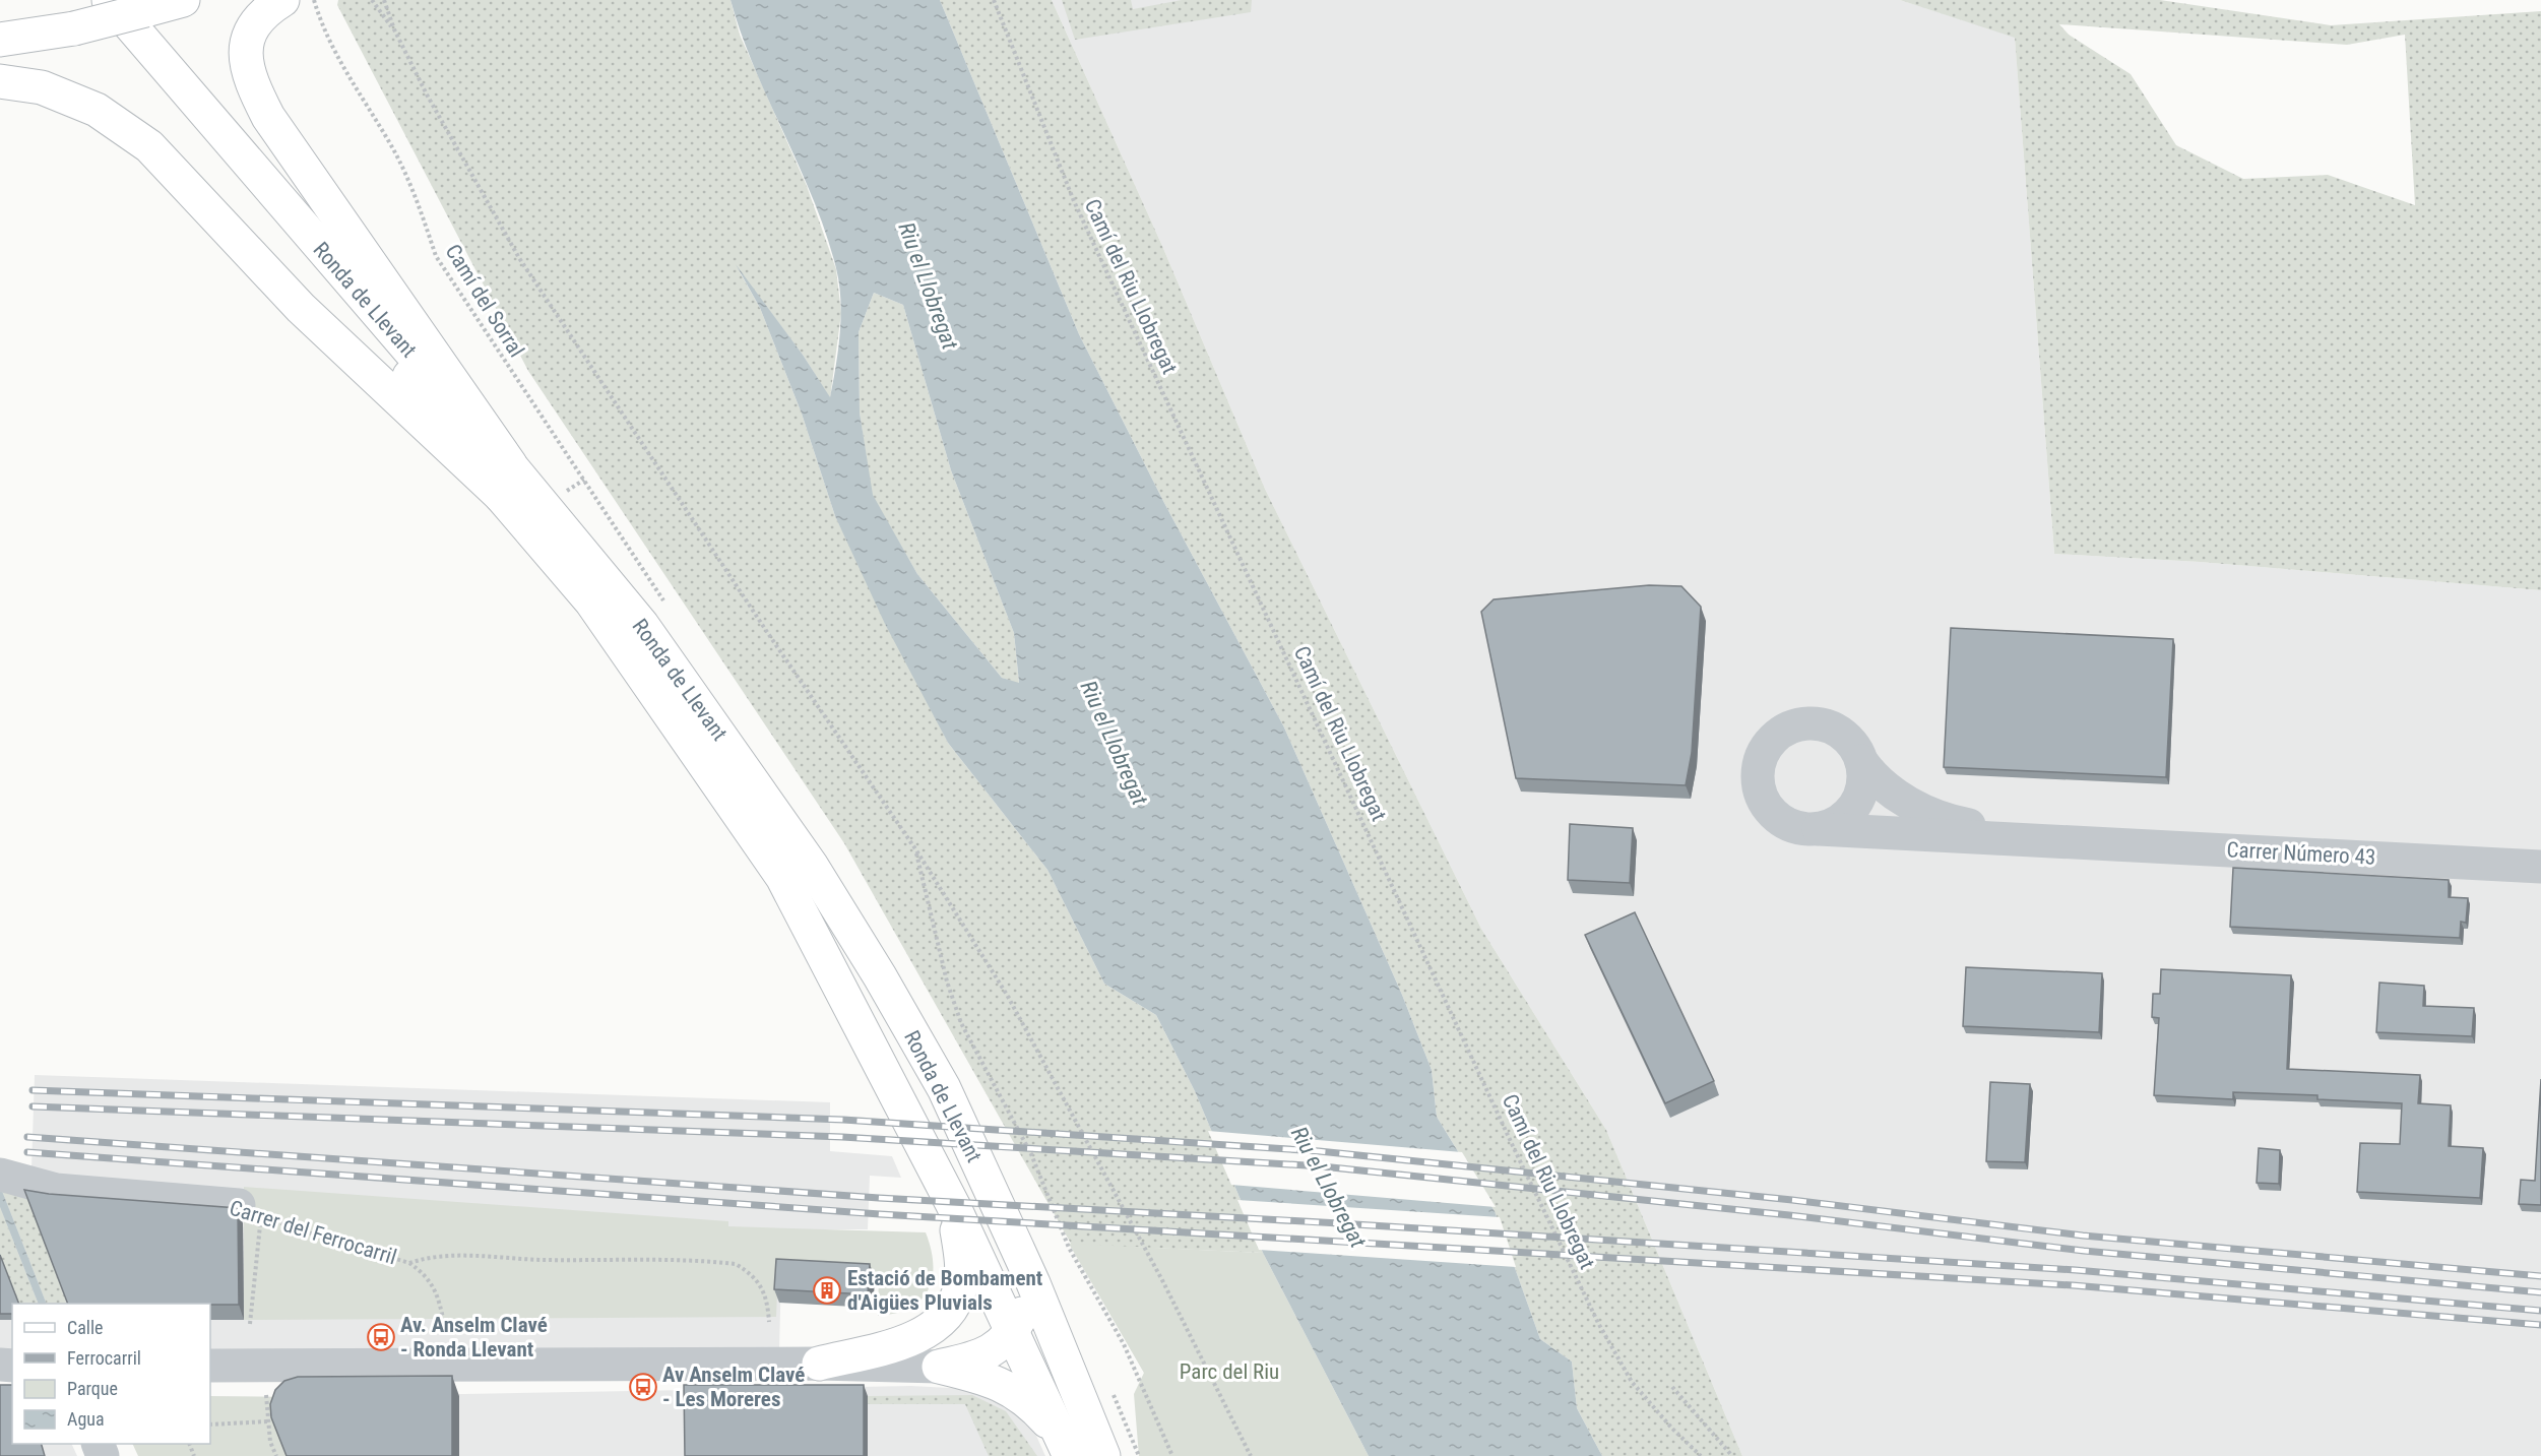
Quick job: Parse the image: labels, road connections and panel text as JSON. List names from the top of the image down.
{
  "streets": {
    "main road": ["Ronda de Llevant"],
    "street": ["Carrer Número 43", "Carrer del Ferrocarril"],
    "path": ["Camí del Riu Llobregat", "Camí del Sorral"]
  },
  "water": ["Riu el Llobregat"],
  "parks": ["Parc del Riu"],
  "places": {
    "building": ["Estació de Bombament d'Aigües Pluvials"],
    "bus stop": ["Av. Anselm Clavé - Ronda Llevant", "Av Anselm Clavé - Les Moreres"]
  },
  "legend": [
    "Calle",
    "Ferrocarril",
    "Parque",
    "Agua"
  ]
}
